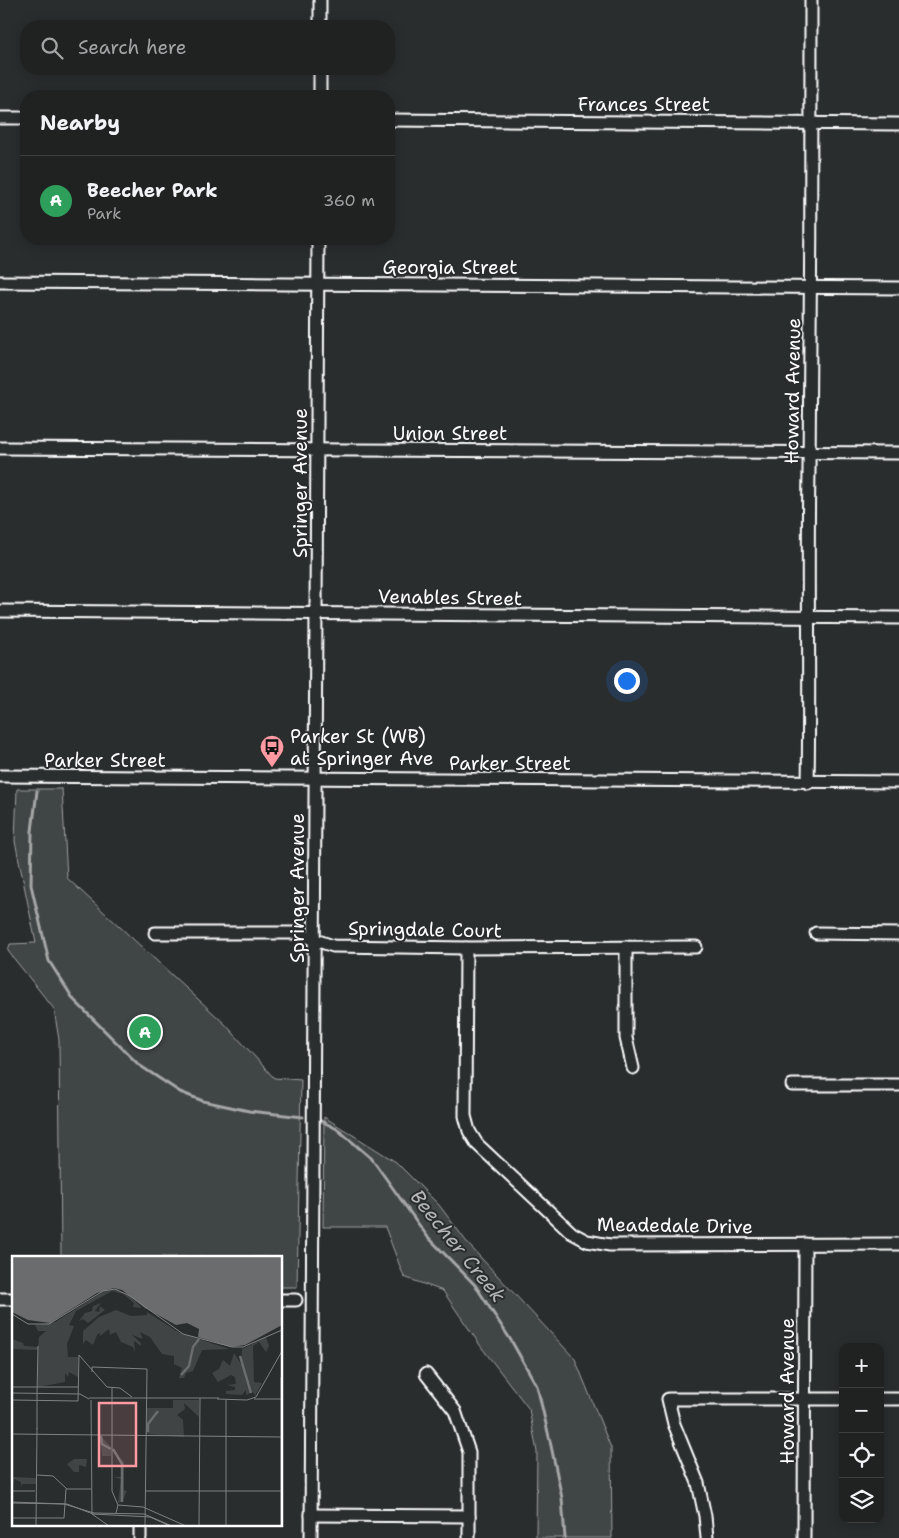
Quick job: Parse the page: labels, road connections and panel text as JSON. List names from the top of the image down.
{
  "streets": {
    "street": [
      "Frances Street",
      "Georgia Street",
      "Howard Avenue",
      "Union Street",
      "Springer Avenue",
      "Venables Street",
      "Parker Street",
      "Springdale Court",
      "Meadedale Drive"
    ]
  },
  "crossings": [
    ["Frances Street", "Howard Avenue"],
    ["Georgia Street", "Howard Avenue"],
    ["Georgia Street", "Springer Avenue"],
    ["Howard Avenue", "Union Street"],
    ["Howard Avenue", "Venables Street"],
    ["Howard Avenue", "Parker Street"],
    ["Howard Avenue", "Meadedale Drive"],
    ["Union Street", "Springer Avenue"],
    ["Springer Avenue", "Venables Street"],
    ["Springer Avenue", "Parker Street"],
    ["Springer Avenue", "Springdale Court"],
    ["Springdale Court", "Meadedale Drive"]
  ],
  "water": ["Beecher Creek"],
  "places": {
    "bus stop": ["Parker St (WB) at Springer Ave"]
  },
  "page": {
    "search": "Search here",
    "heading": "Nearby",
    "list": [
      {
        "mark": "A",
        "name": "Beecher Park",
        "note": "Park",
        "value": "360 m"
      }
    ],
    "pins": "A",
    "map_buttons": ["+", "−"]
  }
}
